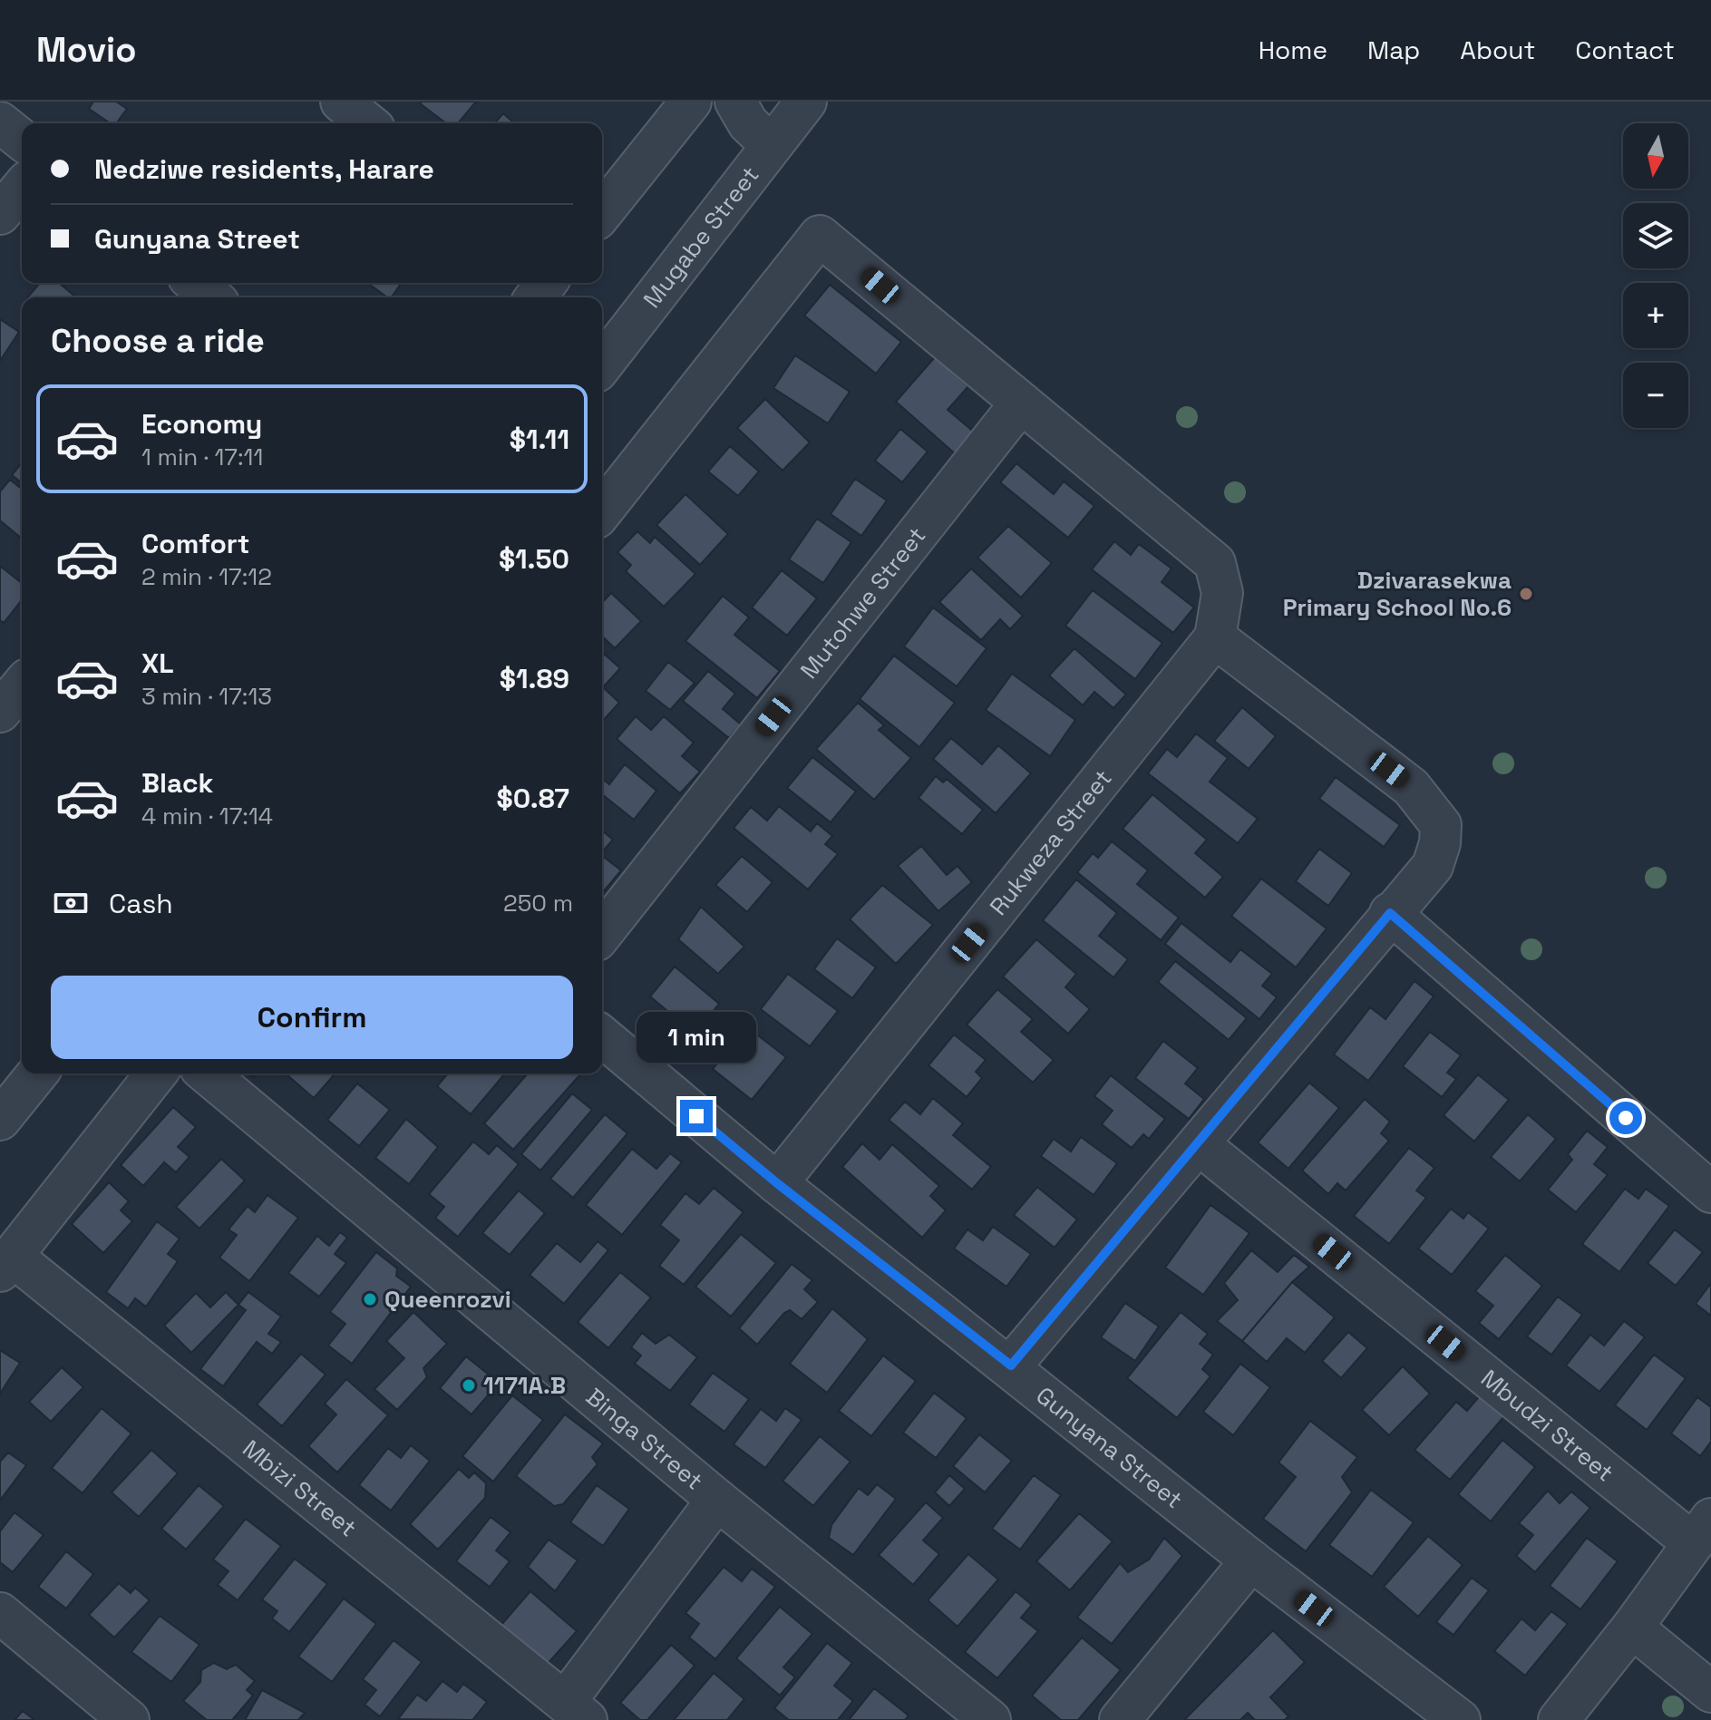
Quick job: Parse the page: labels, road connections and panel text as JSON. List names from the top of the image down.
{
  "streets": {
    "street": [
      "Mugabe Street",
      "Mutohwe Street",
      "Rukweza Street",
      "Mbudzi Street",
      "Binga Street",
      "Gunyana Street",
      "Mbizi Street"
    ]
  },
  "crossings": [
    ["Rukweza Street", "Gunyana Street"]
  ],
  "places": ["Dzivarasekwa Primary School No.6", "Queenrozvi", "1171A.B"],
  "north": "bottom",
  "page": {
    "header": "Movio",
    "nav": [
      "Home",
      "Map",
      "About",
      "Contact"
    ],
    "map_buttons": ["+", "−"],
    "banner": ["Nedziwe residents, Harare", "Gunyana Street"],
    "heading": "Choose a ride",
    "list": [
      {
        "name": "Economy",
        "note": "1 min · 17:11",
        "value": "$1.11"
      },
      {
        "name": "Comfort",
        "note": "2 min · 17:12",
        "value": "$1.50"
      },
      {
        "name": "XL",
        "note": "3 min · 17:13",
        "value": "$1.89"
      },
      {
        "name": "Black",
        "note": "4 min · 17:14",
        "value": "$0.87"
      }
    ],
    "pay": ["Cash", "250 m"],
    "buttons": "Confirm",
    "bubble": "1 min"
  }
}
